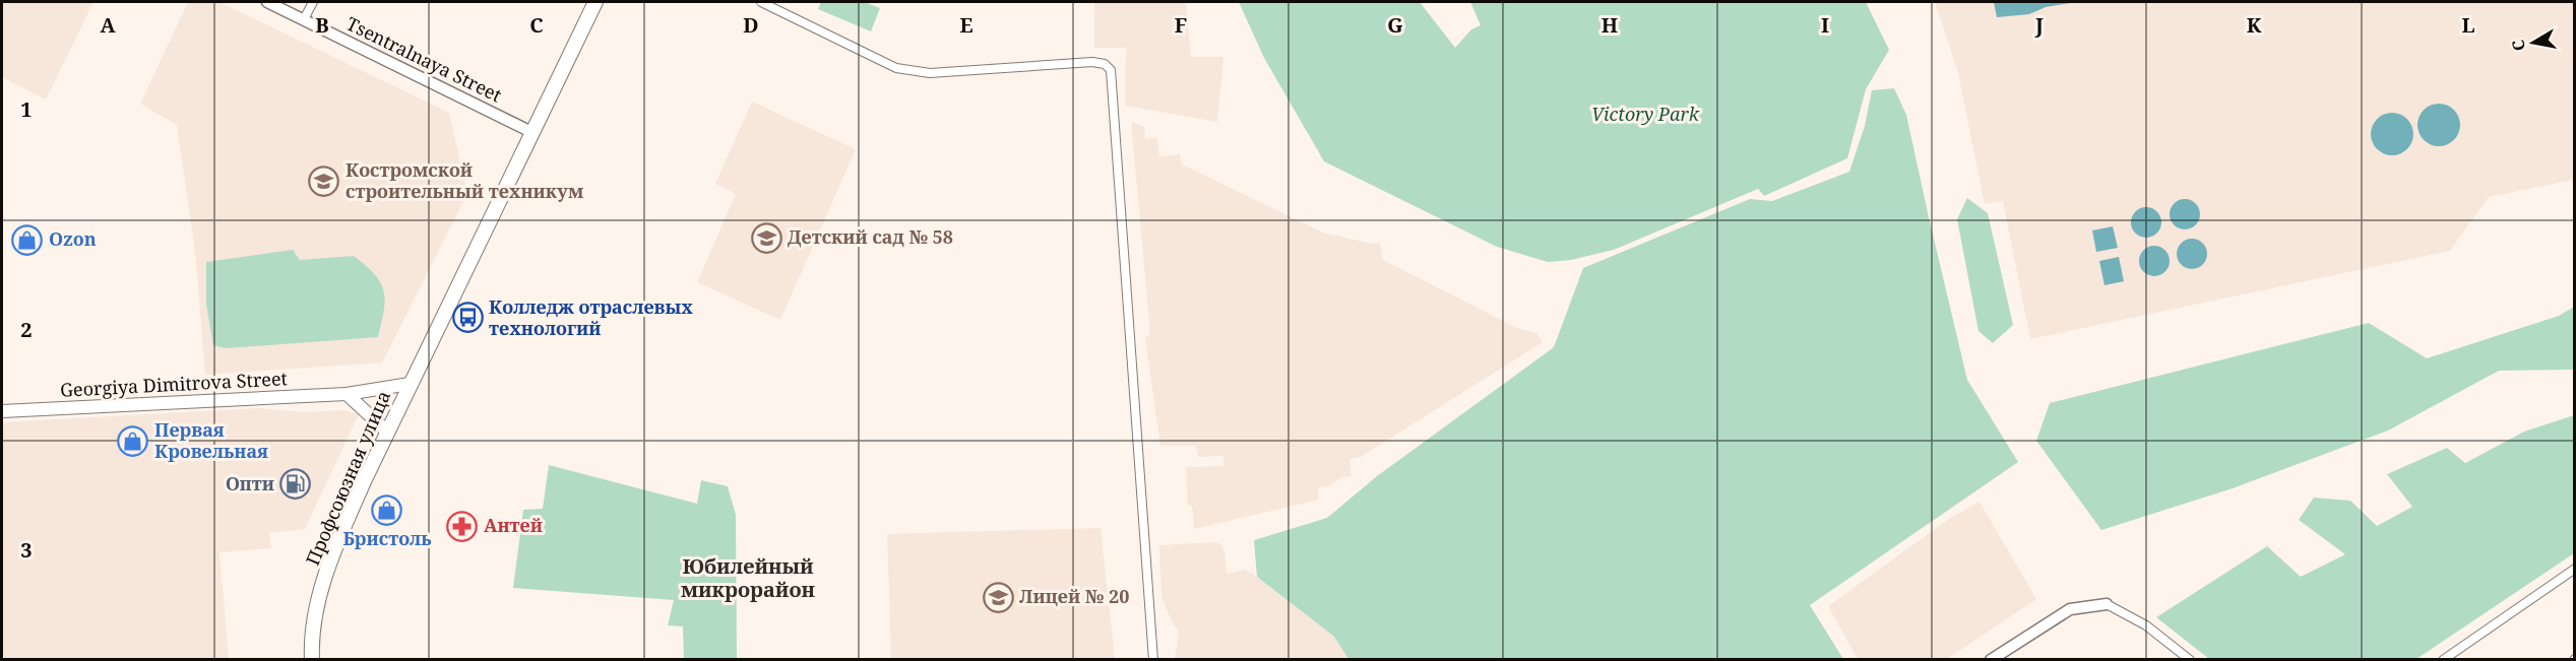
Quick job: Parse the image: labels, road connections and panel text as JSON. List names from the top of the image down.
{
  "streets": {
    "highway": ["Профсоюзная улица"],
    "main road": ["Georgiya Dimitrova Street"],
    "street": ["Tsentralnaya Street"]
  },
  "crossings": [
    ["Tsentralnaya Street", "Профсоюзная улица"],
    ["Georgiya Dimitrova Street", "Профсоюзная улица"]
  ],
  "districts": ["Юбилейный микрорайон"],
  "parks": ["Victory Park"],
  "places": {
    "school or university": ["Костромской строительный техникум", "Детский сад № 58", "Лицей № 20"],
    "shop": ["Ozon", "Первая Кровельная", "Бристоль"],
    "bus stop": ["Колледж отраслевых технологий"],
    "fuel station": ["Опти"],
    "pharmacy": ["Антей"]
  },
  "north": "left",
  "grid": {
    "columns": [
      "A",
      "B",
      "C",
      "D",
      "E",
      "F",
      "G",
      "H",
      "I",
      "J",
      "K",
      "L"
    ],
    "rows": ["1", "2", "3"]
  }
}
